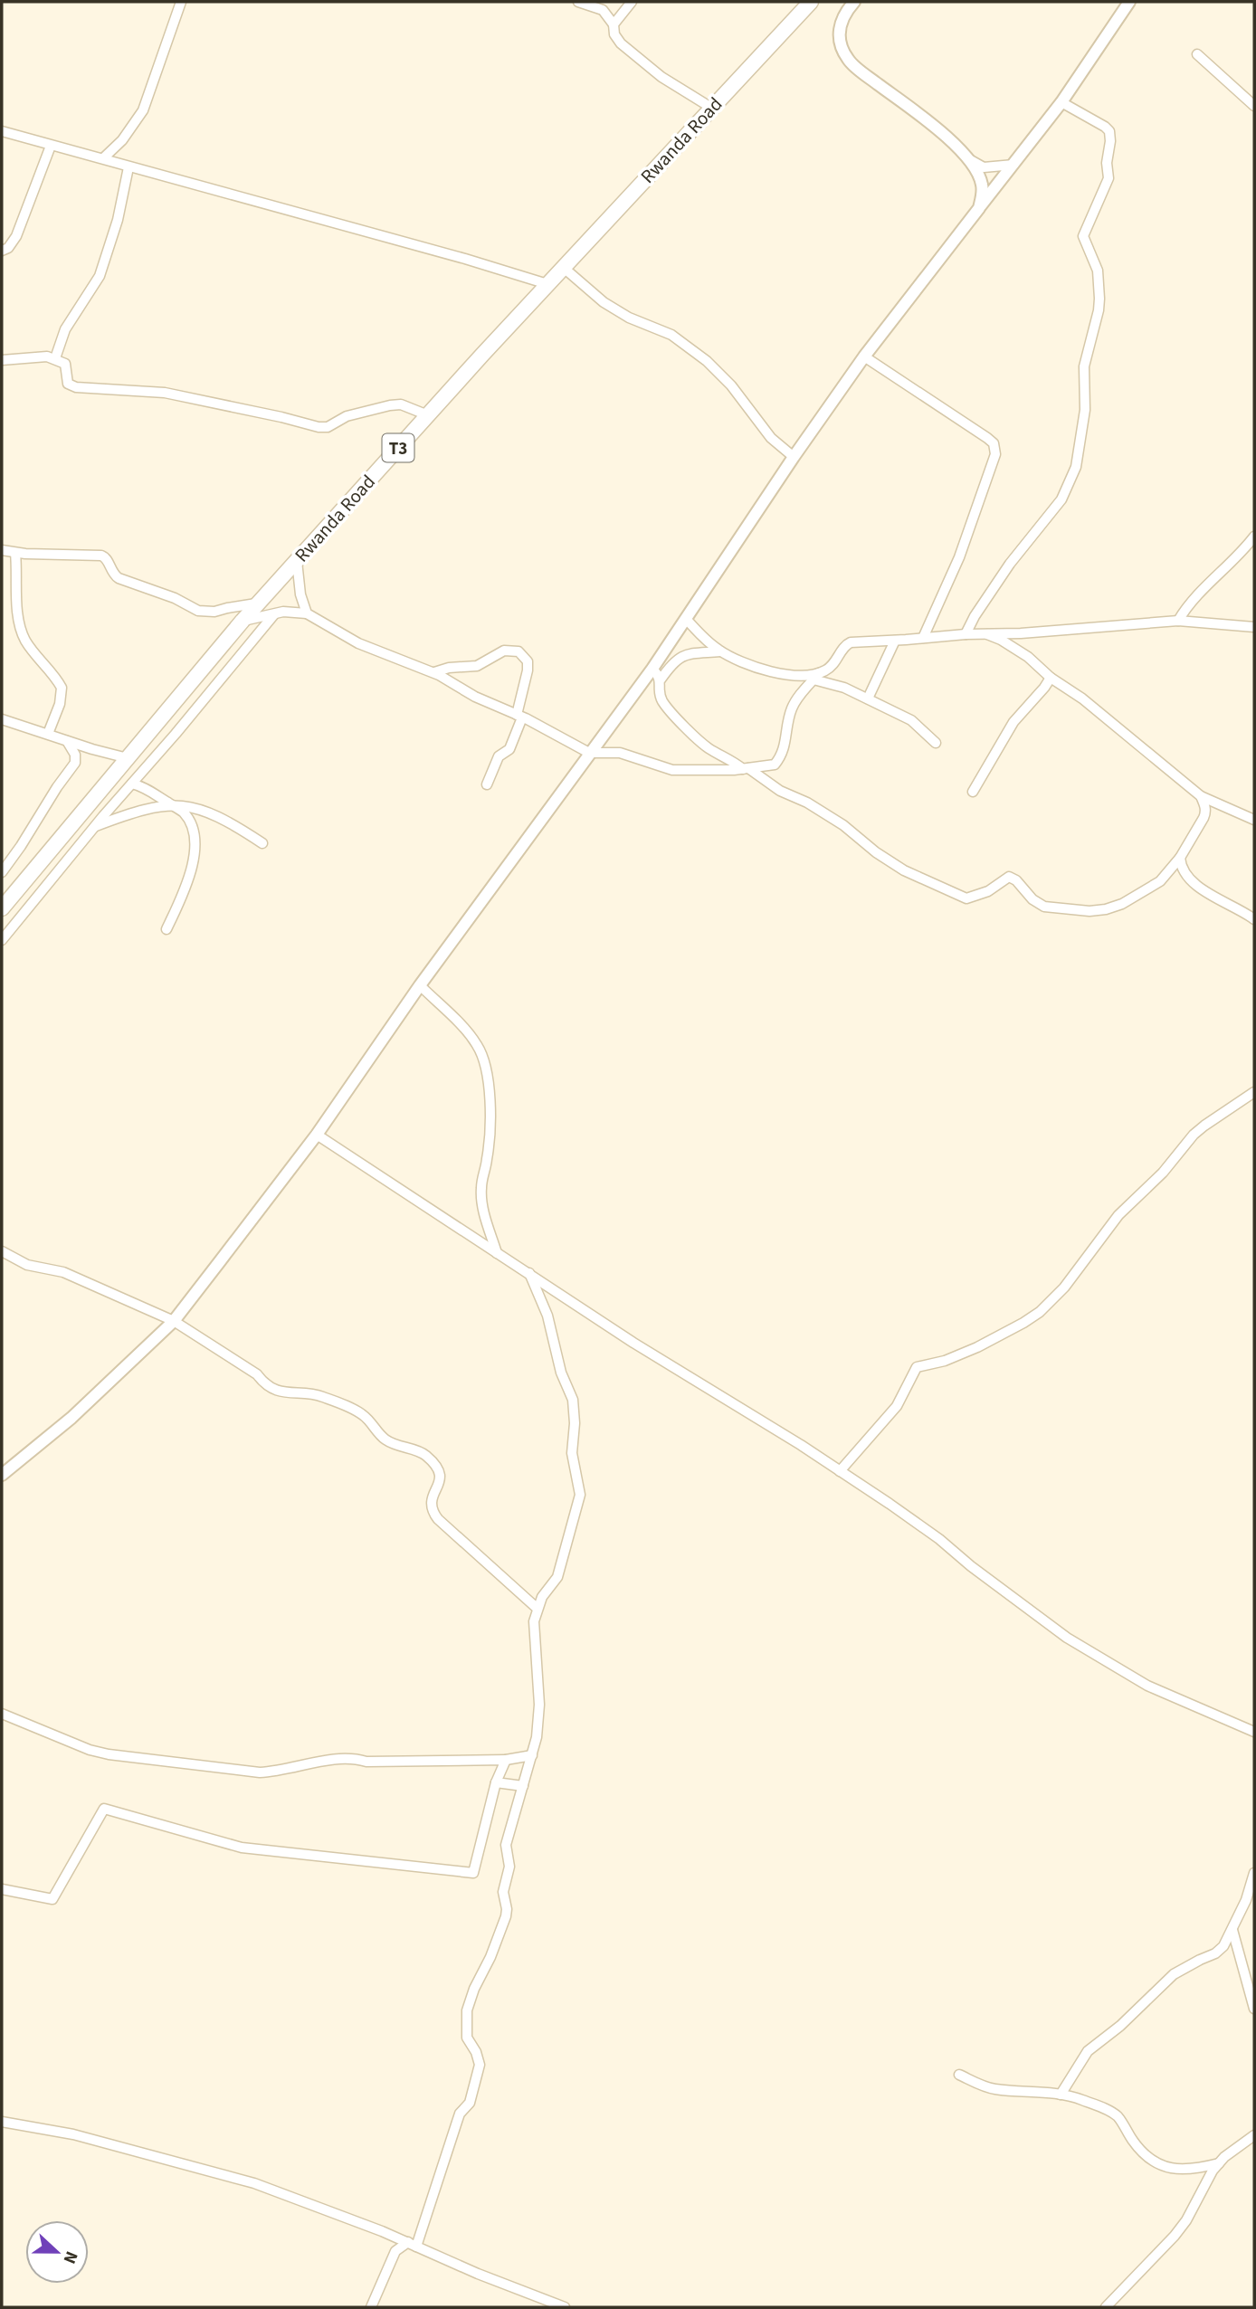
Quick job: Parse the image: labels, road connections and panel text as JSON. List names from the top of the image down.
{
  "streets": {
    "highway": ["Rwanda Road", "T3"]
  },
  "north": "right"
}
